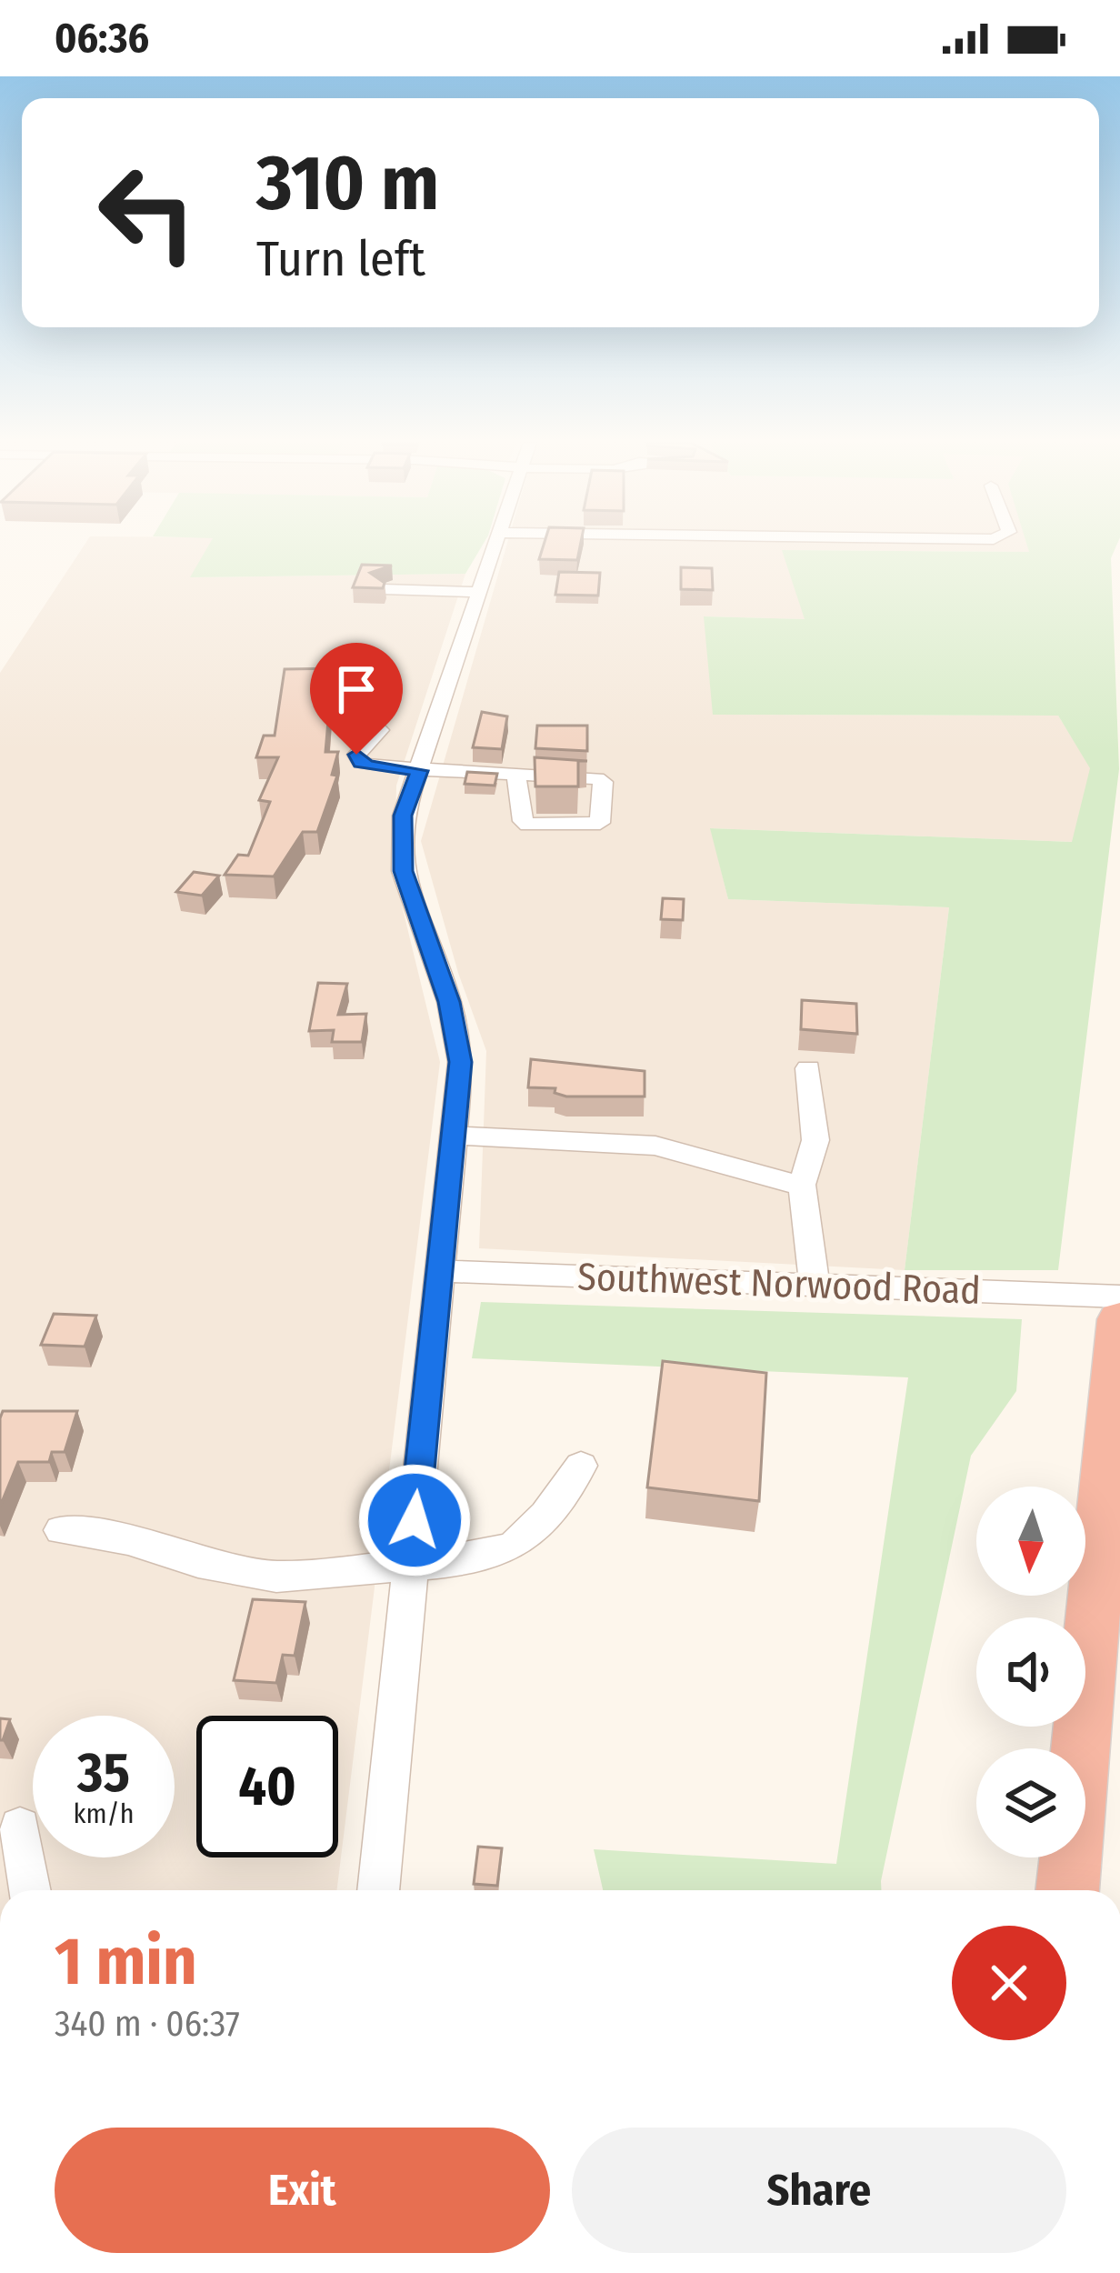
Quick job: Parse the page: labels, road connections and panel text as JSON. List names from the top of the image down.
{
  "streets": {
    "street": ["Southwest Norwood Road"]
  },
  "north": "bottom",
  "page": {
    "status": "06:36",
    "turn": ["310 m", "Turn left"],
    "speed": "35 km/h",
    "limit": "40",
    "heading": ["1 min", "340 m · 06:37"],
    "buttons": ["Exit", "Share"]
  }
}
